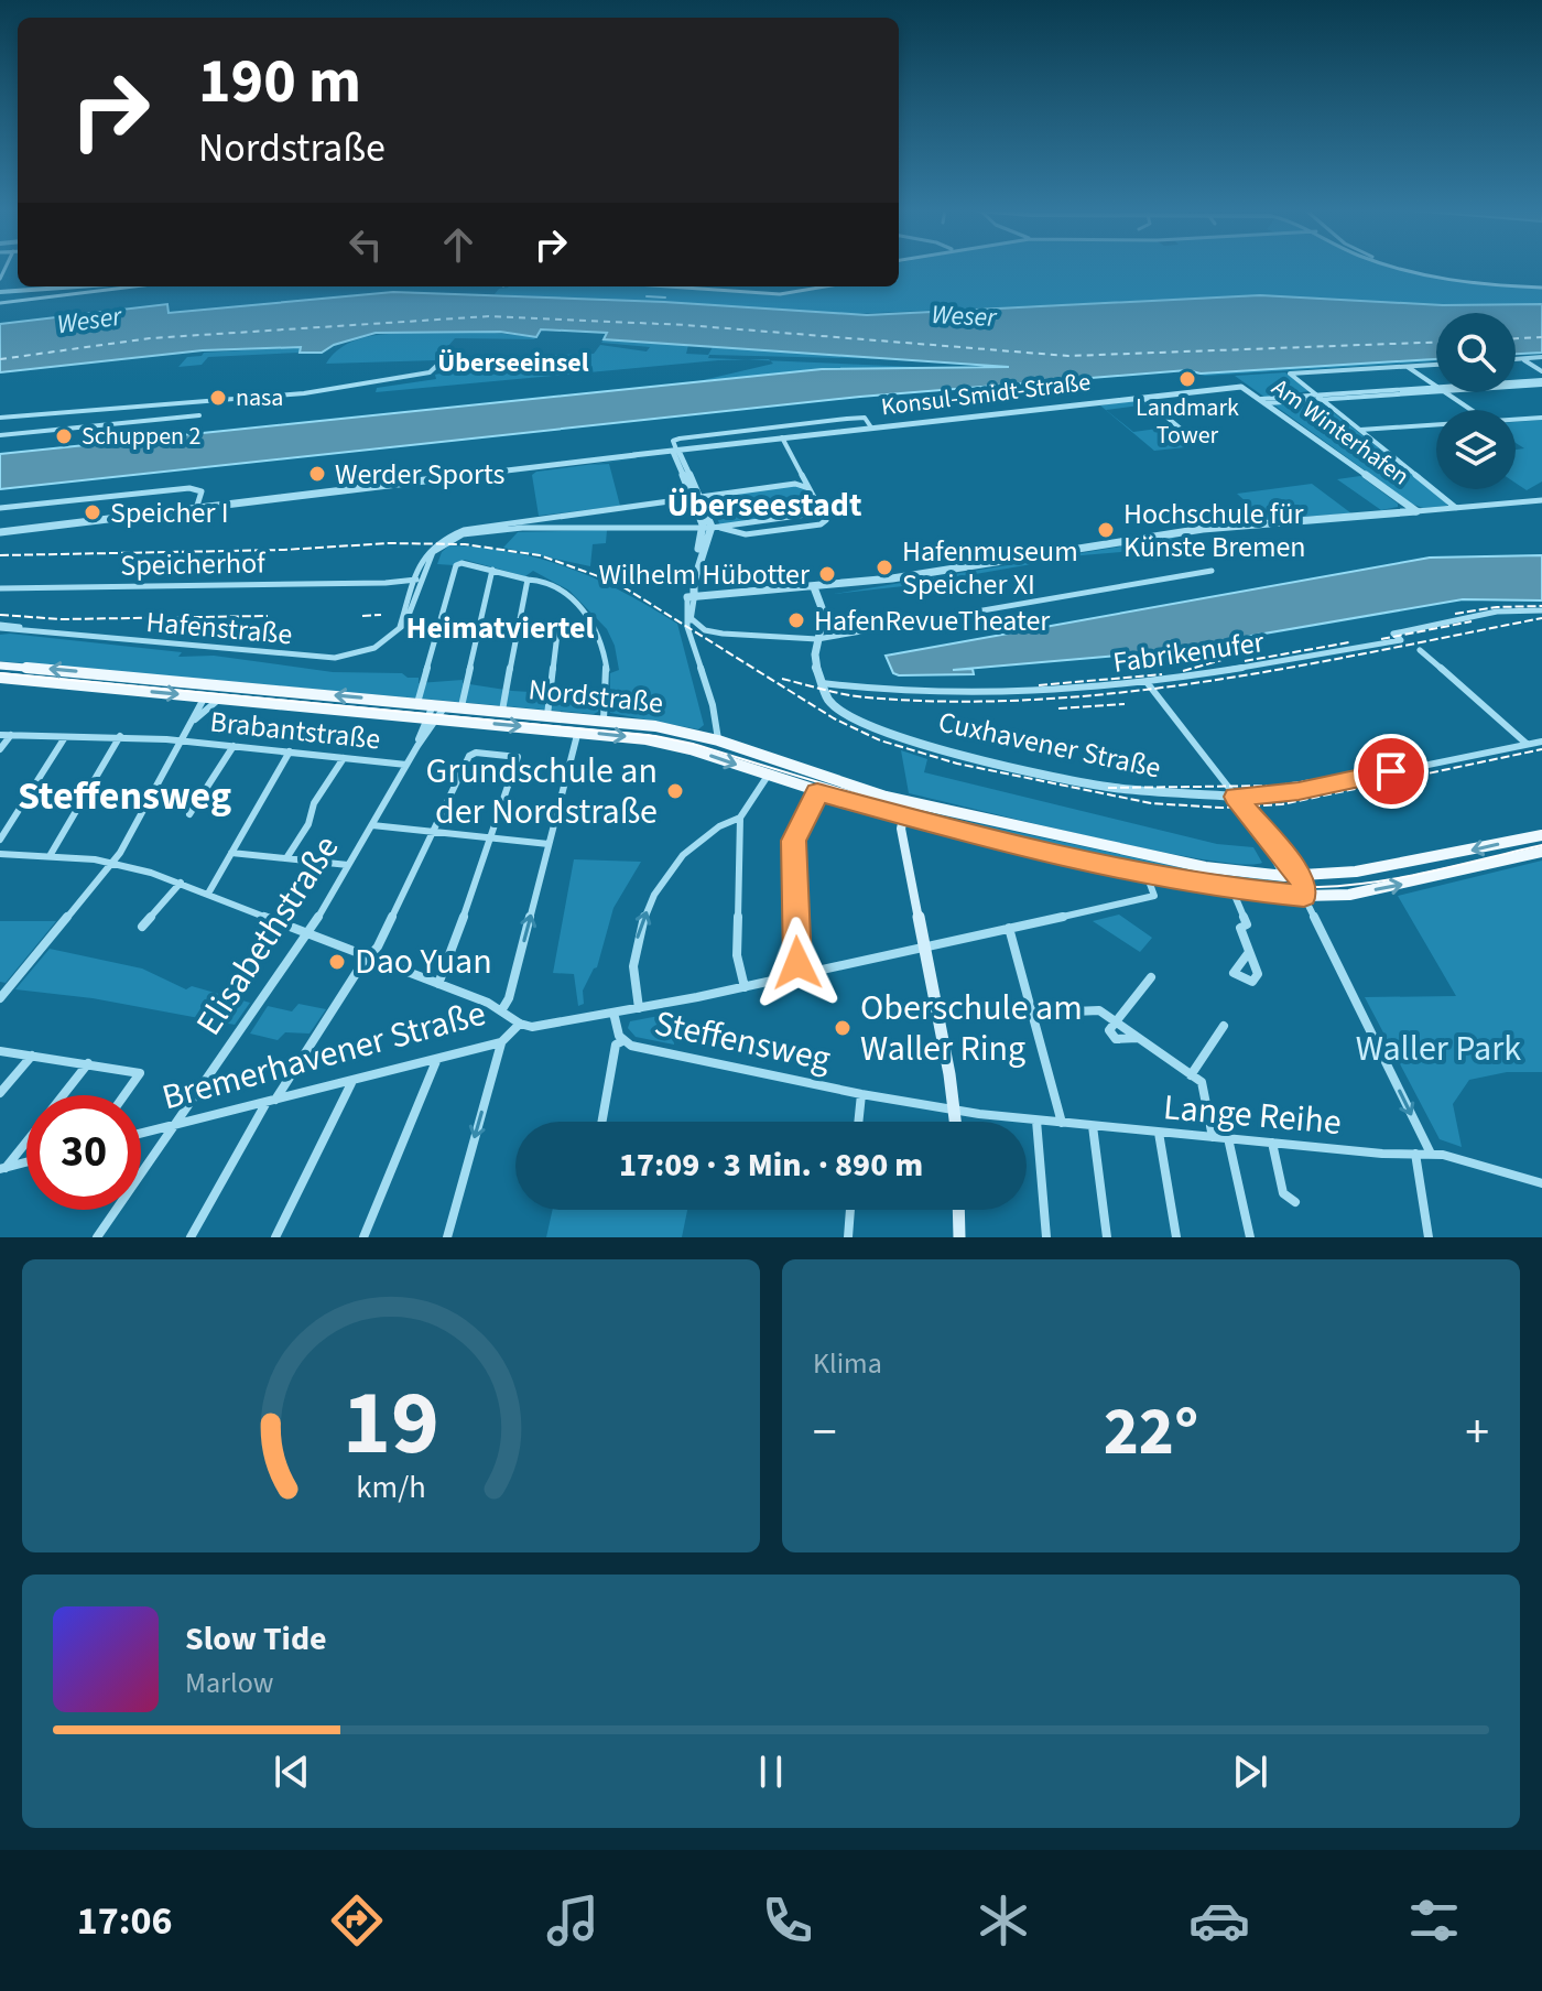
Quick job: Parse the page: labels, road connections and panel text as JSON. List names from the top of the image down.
{
  "streets": {
    "main road": ["Nordstraße"],
    "street": [
      "Konsul-Smidt-Straße",
      "Am Winterhafen",
      "Speicherhof",
      "Hafenstraße",
      "Fabrikenufer",
      "Brabantstraße",
      "Cuxhavener Straße",
      "Elisabethstraße",
      "Steffensweg",
      "Bremerhavener Straße",
      "Lange Reihe"
    ]
  },
  "crossings": [
    ["Konsul-Smidt-Straße", "Am Winterhafen"],
    ["Speicherhof", "Hafenstraße"],
    ["Fabrikenufer", "Cuxhavener Straße"],
    ["Nordstraße", "Elisabethstraße"],
    ["Nordstraße", "Bremerhavener Straße"],
    ["Brabantstraße", "Elisabethstraße"],
    ["Elisabethstraße", "Bremerhavener Straße"],
    ["Steffensweg", "Bremerhavener Straße"],
    ["Steffensweg", "Lange Reihe"]
  ],
  "districts": [
    "Überseeinsel",
    "Überseestadt",
    "Heimatviertel",
    "Steffensweg"
  ],
  "water": ["Weser"],
  "parks": ["Waller Park"],
  "places": [
    "Landmark Tower",
    "nasa",
    "Schuppen 2",
    "Werder Sports",
    "Speicher I",
    "Hochschule für Künste Bremen",
    "Hafenmuseum Speicher XI",
    "Wilhelm Hübotter",
    "HafenRevueTheater",
    "Grundschule an der Nordstraße",
    "Dao Yuan",
    "Oberschule am Waller Ring"
  ],
  "page": {
    "turn": ["190 m", "Nordstraße"],
    "limit": "30",
    "trip": "17:09 · 3 Min. · 890 m",
    "tile": "Klima",
    "heat": ["−", "22°", "+"],
    "song": ["Slow Tide", "Marlow"],
    "tabs": "17:06",
    "gauge": ["19", "km/h"]
  }
}
